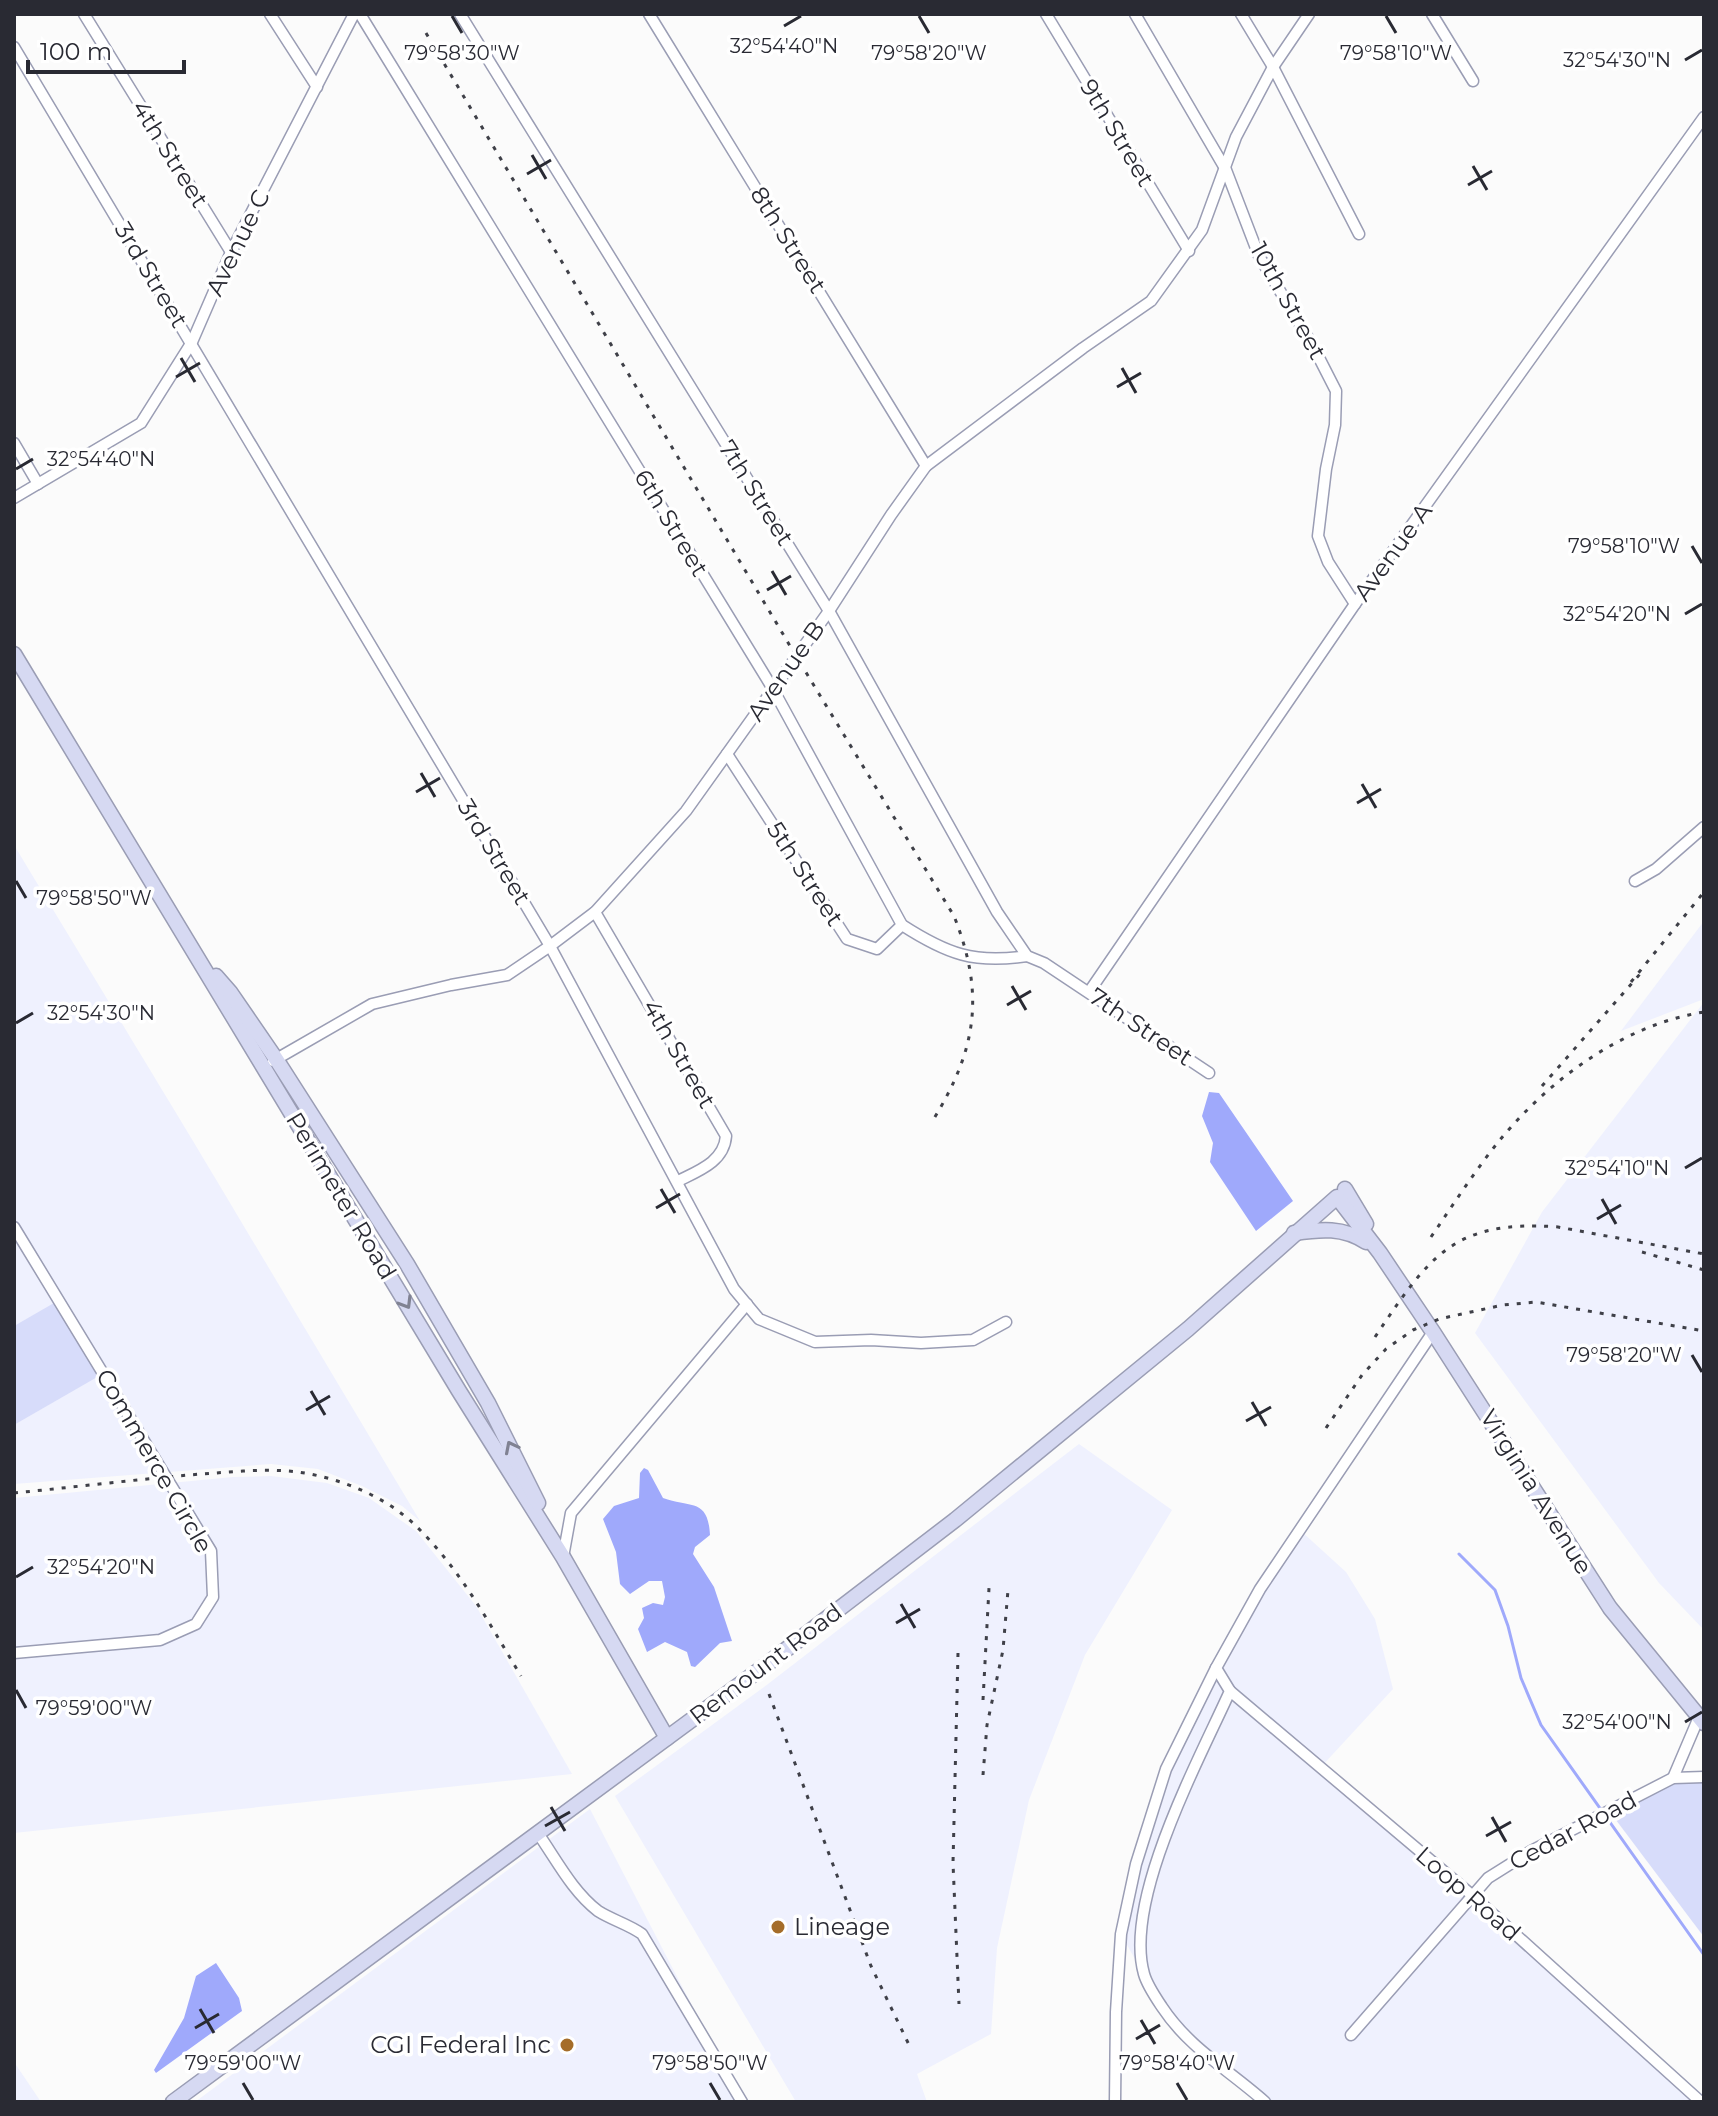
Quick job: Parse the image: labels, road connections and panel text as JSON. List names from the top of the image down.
{
  "streets": {
    "main road": ["Perimeter Road", "Virginia Avenue", "Remount Road"],
    "street": [
      "9th Street",
      "4th Street",
      "8th Street",
      "Avenue C",
      "3rd Street",
      "10th Street",
      "7th Street",
      "6th Street",
      "Avenue A",
      "Avenue B",
      "5th Street",
      "Commerce Circle",
      "Cedar Road",
      "Loop Road"
    ]
  },
  "crossings": [
    ["9th Street", "Avenue B"],
    ["4th Street", "Avenue C"],
    ["4th Street", "3rd Street"],
    ["4th Street", "Avenue B"],
    ["8th Street", "Avenue B"],
    ["Avenue C", "3rd Street"],
    ["Avenue C", "6th Street"],
    ["3rd Street", "Avenue B"],
    ["10th Street", "Avenue A"],
    ["10th Street", "Avenue B"],
    ["7th Street", "6th Street"],
    ["7th Street", "Avenue A"],
    ["7th Street", "Avenue B"],
    ["6th Street", "Avenue B"],
    ["6th Street", "5th Street"],
    ["Avenue B", "5th Street"],
    ["Avenue B", "Perimeter Road"],
    ["Perimeter Road", "Remount Road"],
    ["Virginia Avenue", "Remount Road"],
    ["Cedar Road", "Loop Road"]
  ],
  "places": ["Lineage", "CGI Federal Inc"],
  "scale_bar": "100 m",
  "coordinates": [
    "32°54'40\"N",
    "79°58'30\"W",
    "79°58'10\"W",
    "79°58'20\"W",
    "32°54'30\"N",
    "32°54'20\"N",
    "79°58'50\"W",
    "32°54'10\"N",
    "79°59'00\"W",
    "32°54'00\"N",
    "79°58'40\"W"
  ]
}
